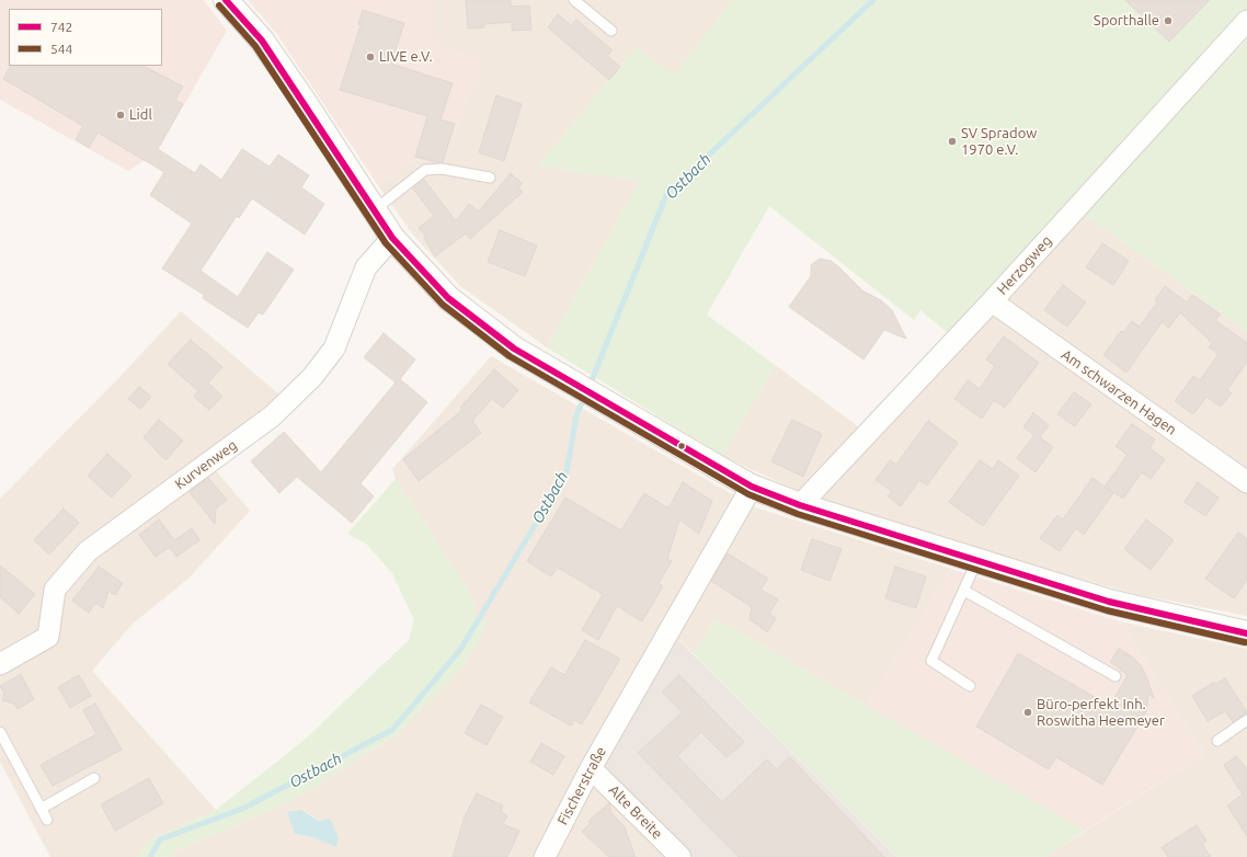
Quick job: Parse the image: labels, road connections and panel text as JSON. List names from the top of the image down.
{
  "streets": {
    "street": [
      "Herzogweg",
      "Am schwarzen Hagen",
      "Kurvenweg",
      "Fischerstraße",
      "Alte Breite"
    ]
  },
  "crossings": [
    ["Herzogweg", "Am schwarzen Hagen"],
    ["Fischerstraße", "Alte Breite"]
  ],
  "water": ["Ostbach"],
  "places": [
    "Sporthalle",
    "LIVE e.V.",
    "Lidl",
    "SV Spradow 1970 e.V.",
    "Büro-perfekt Inh. Roswitha Heemeyer"
  ],
  "lines": ["transit line 742", "transit line 544"],
  "legend": ["742", "544"]
}
